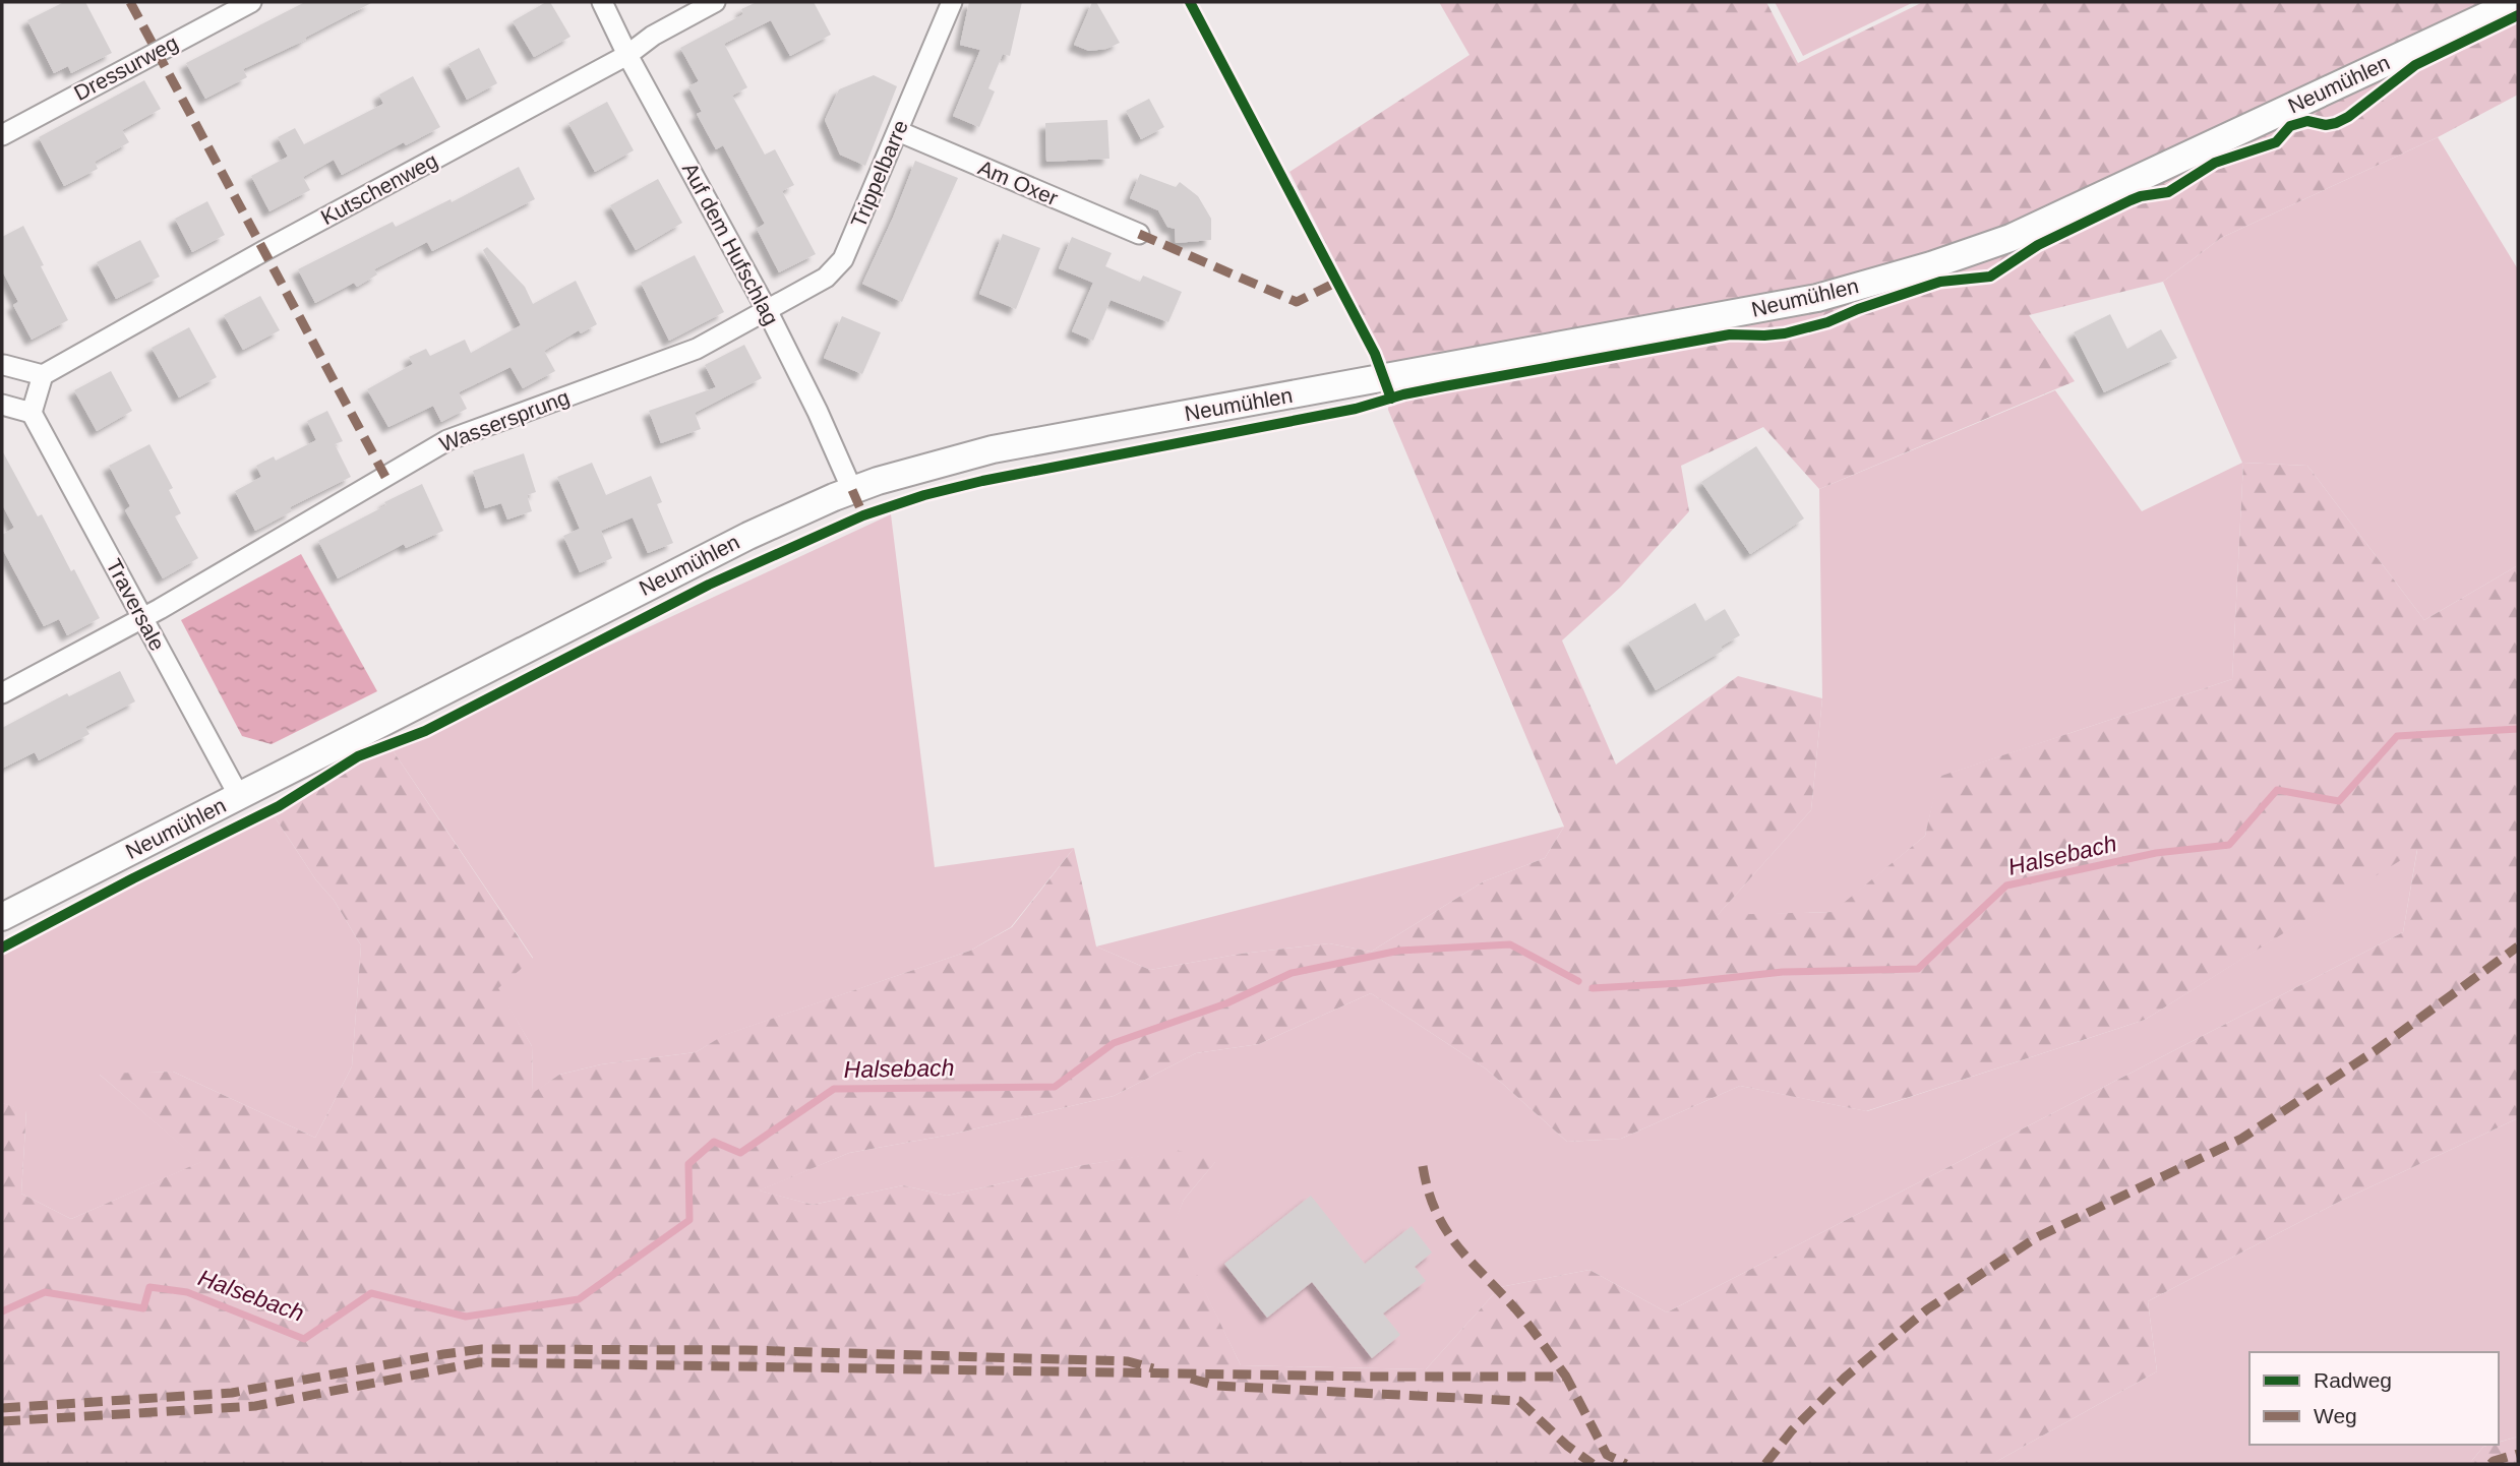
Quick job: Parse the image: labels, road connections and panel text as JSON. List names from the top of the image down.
{
  "streets": {
    "street": [
      "Dressurweg",
      "Neumühlen",
      "Trippelbarre",
      "Am Oxer",
      "Kutschenweg",
      "Auf dem Hufschlag",
      "Wassersprung",
      "Traversale"
    ]
  },
  "crossings": [
    ["Neumühlen", "Auf dem Hufschlag"],
    ["Neumühlen", "Traversale"],
    ["Trippelbarre", "Am Oxer"],
    ["Trippelbarre", "Auf dem Hufschlag"],
    ["Trippelbarre", "Wassersprung"],
    ["Kutschenweg", "Auf dem Hufschlag"],
    ["Auf dem Hufschlag", "Wassersprung"],
    ["Wassersprung", "Traversale"]
  ],
  "water": ["Halsebach"],
  "legend": ["Radweg", "Weg"]
}
